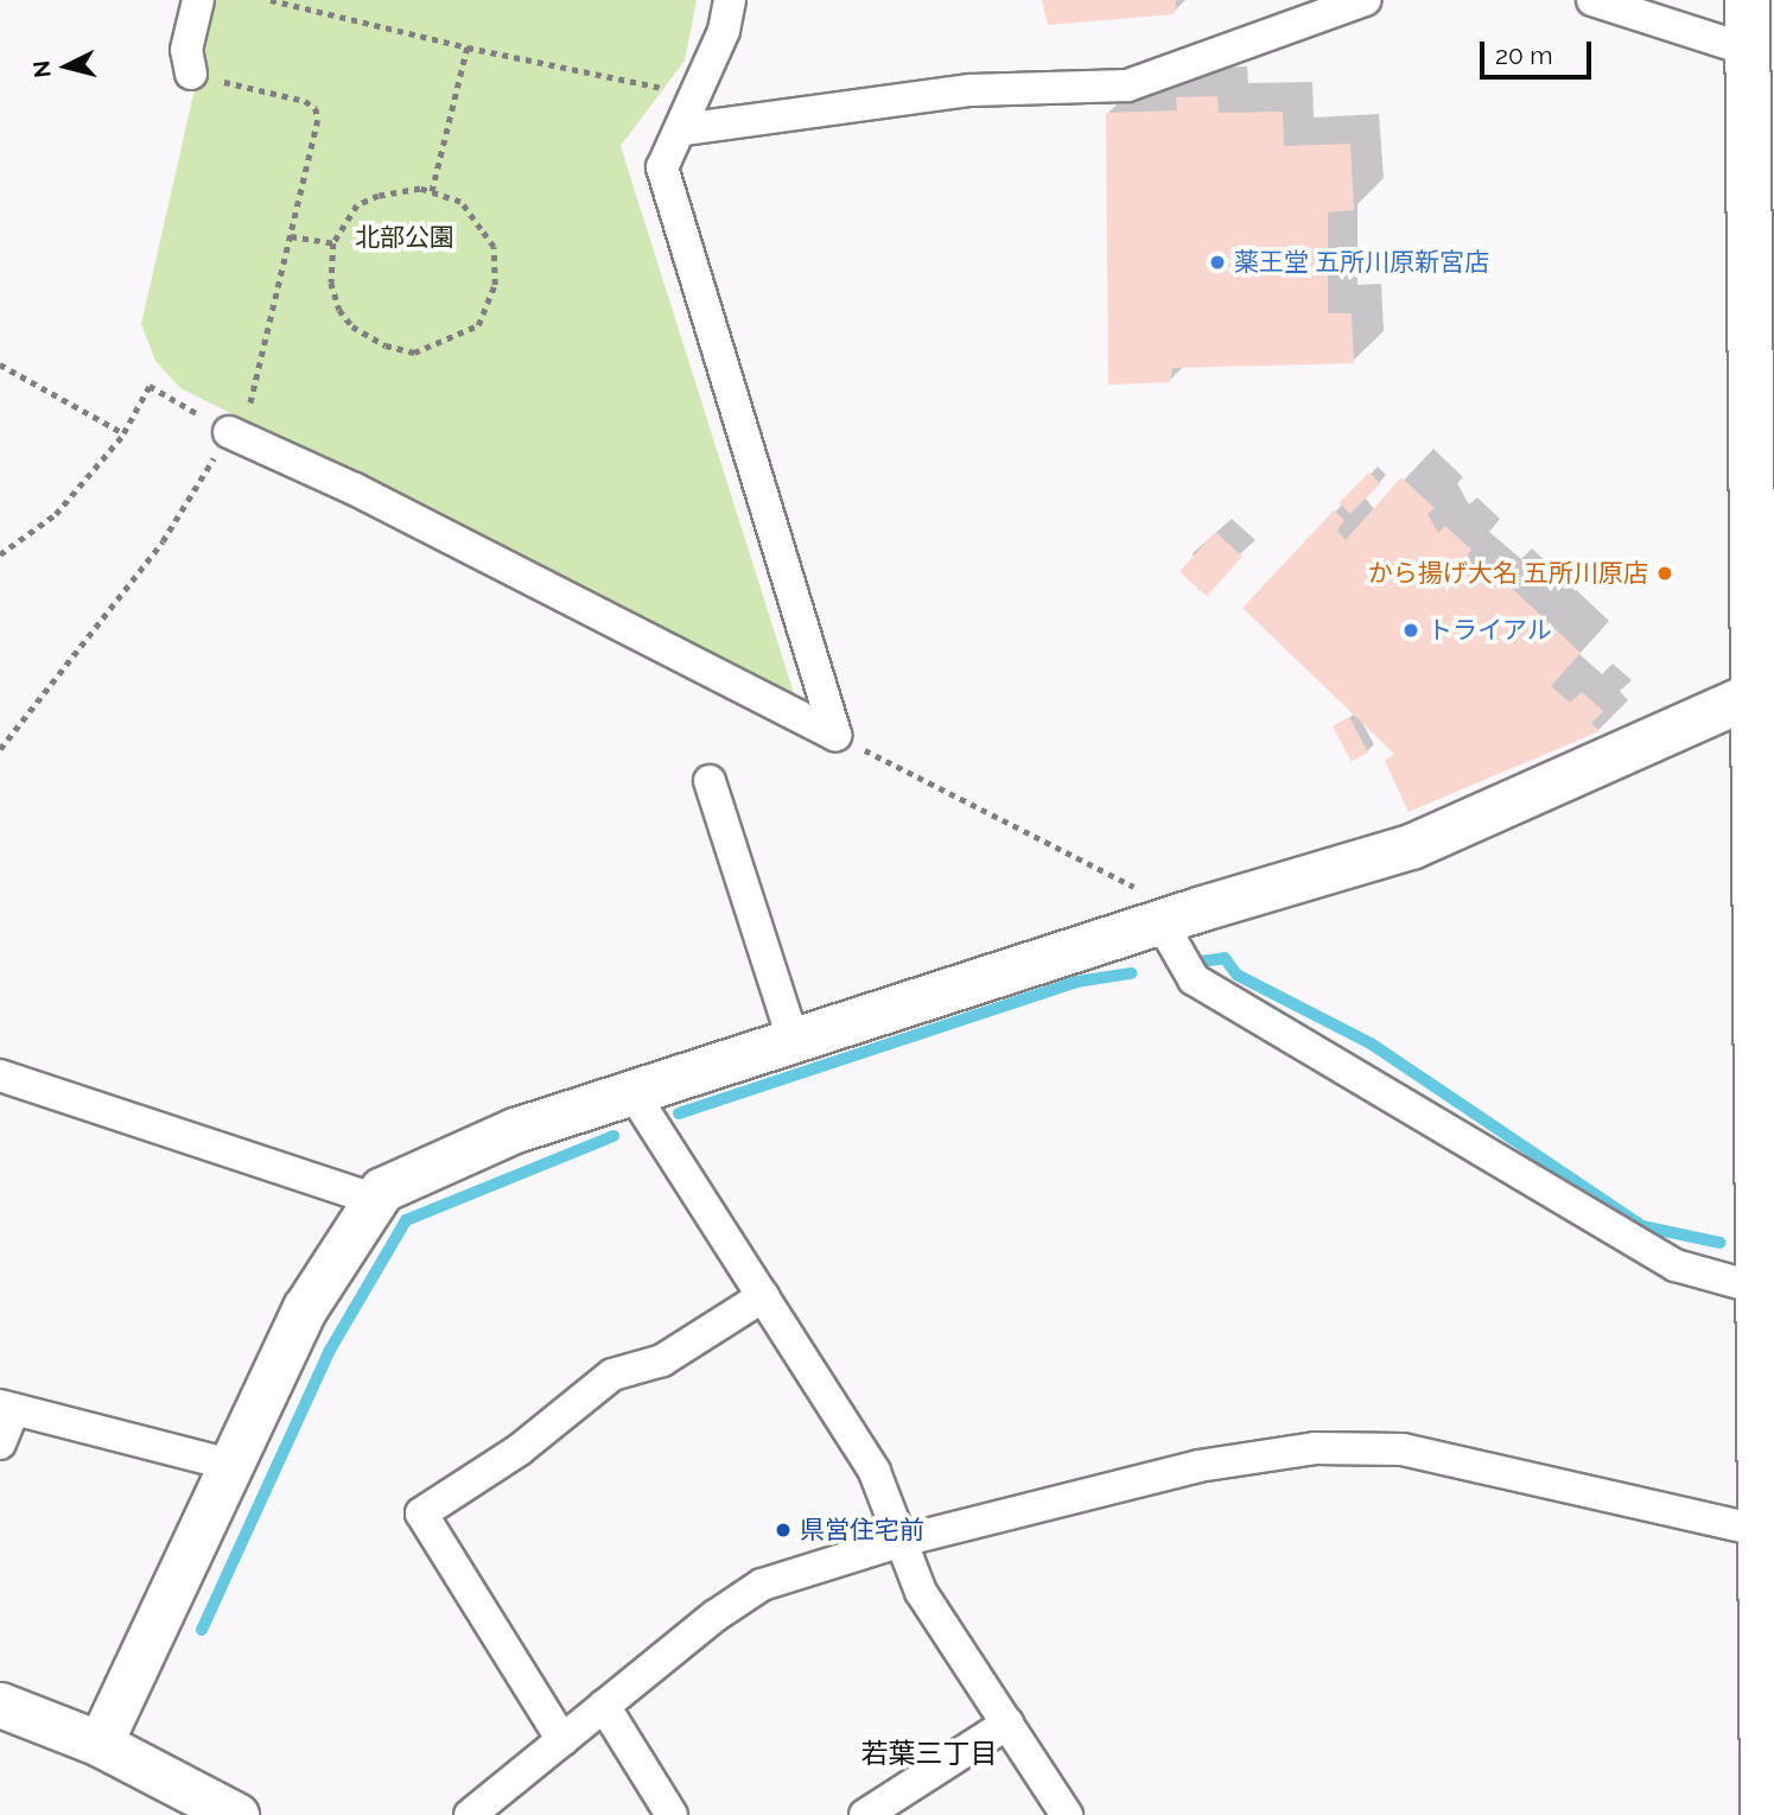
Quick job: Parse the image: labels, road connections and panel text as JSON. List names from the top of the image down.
{
  "districts": ["若葉三丁目"],
  "parks": ["北部公園"],
  "places": [
    "薬王堂 五所川原新宮店",
    "から揚げ大名 五所川原店",
    "トライアル",
    "県営住宅前"
  ],
  "scale_bar": "20 m",
  "north": "left"
}
